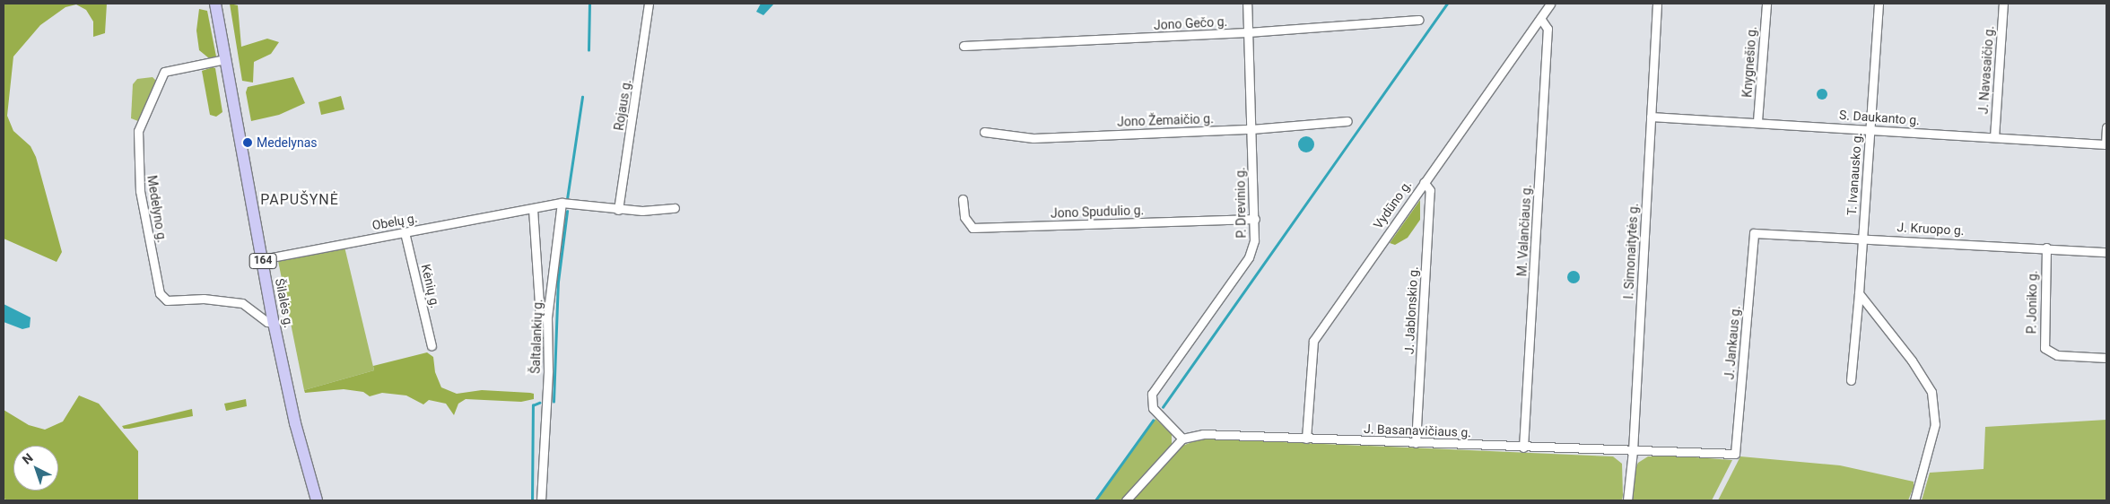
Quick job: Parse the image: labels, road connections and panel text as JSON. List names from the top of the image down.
{
  "streets": {
    "main road": ["164", "Šilalės g."],
    "street": [
      "Jono Gečo g.",
      "Knygnešio g.",
      "J. Navasaičio g.",
      "Rojaus g.",
      "S. Daukanto g.",
      "Jono Žemaičio g.",
      "T. Ivanausko g.",
      "P. Drevinio g.",
      "Vydūno g.",
      "Medelyno g.",
      "Jono Spudulio g.",
      "Obelų g.",
      "J. Kruopo g.",
      "M. Valančiaus g.",
      "I. Simonaitytės g.",
      "Kėnių g.",
      "P. Joniko g.",
      "J. Jablonskio g.",
      "Šaltalankių g.",
      "J. Jankaus g.",
      "J. Basanavičiaus g."
    ]
  },
  "crossings": [
    ["Jono Gečo g.", "P. Drevinio g."],
    ["Knygnešio g.", "S. Daukanto g."],
    ["J. Navasaičio g.", "S. Daukanto g."],
    ["S. Daukanto g.", "T. Ivanausko g."],
    ["S. Daukanto g.", "I. Simonaitytės g."],
    ["Jono Žemaičio g.", "P. Drevinio g."],
    ["T. Ivanausko g.", "J. Kruopo g."],
    ["P. Drevinio g.", "Jono Spudulio g."],
    ["P. Drevinio g.", "J. Basanavičiaus g."],
    ["Vydūno g.", "M. Valančiaus g."],
    ["Vydūno g.", "J. Jablonskio g."],
    ["Vydūno g.", "J. Basanavičiaus g."],
    ["Medelyno g.", "Šilalės g."],
    ["Obelų g.", "Kėnių g."],
    ["Obelų g.", "Šilalės g."],
    ["Obelų g.", "Šaltalankių g."],
    ["J. Kruopo g.", "P. Joniko g."],
    ["J. Kruopo g.", "J. Jankaus g."],
    ["M. Valančiaus g.", "J. Basanavičiaus g."],
    ["I. Simonaitytės g.", "J. Basanavičiaus g."],
    ["J. Jablonskio g.", "J. Basanavičiaus g."],
    ["J. Jankaus g.", "J. Basanavičiaus g."]
  ],
  "districts": ["PAPUŠYNĖ"],
  "places": ["Medelynas"],
  "north": "top left"
}
